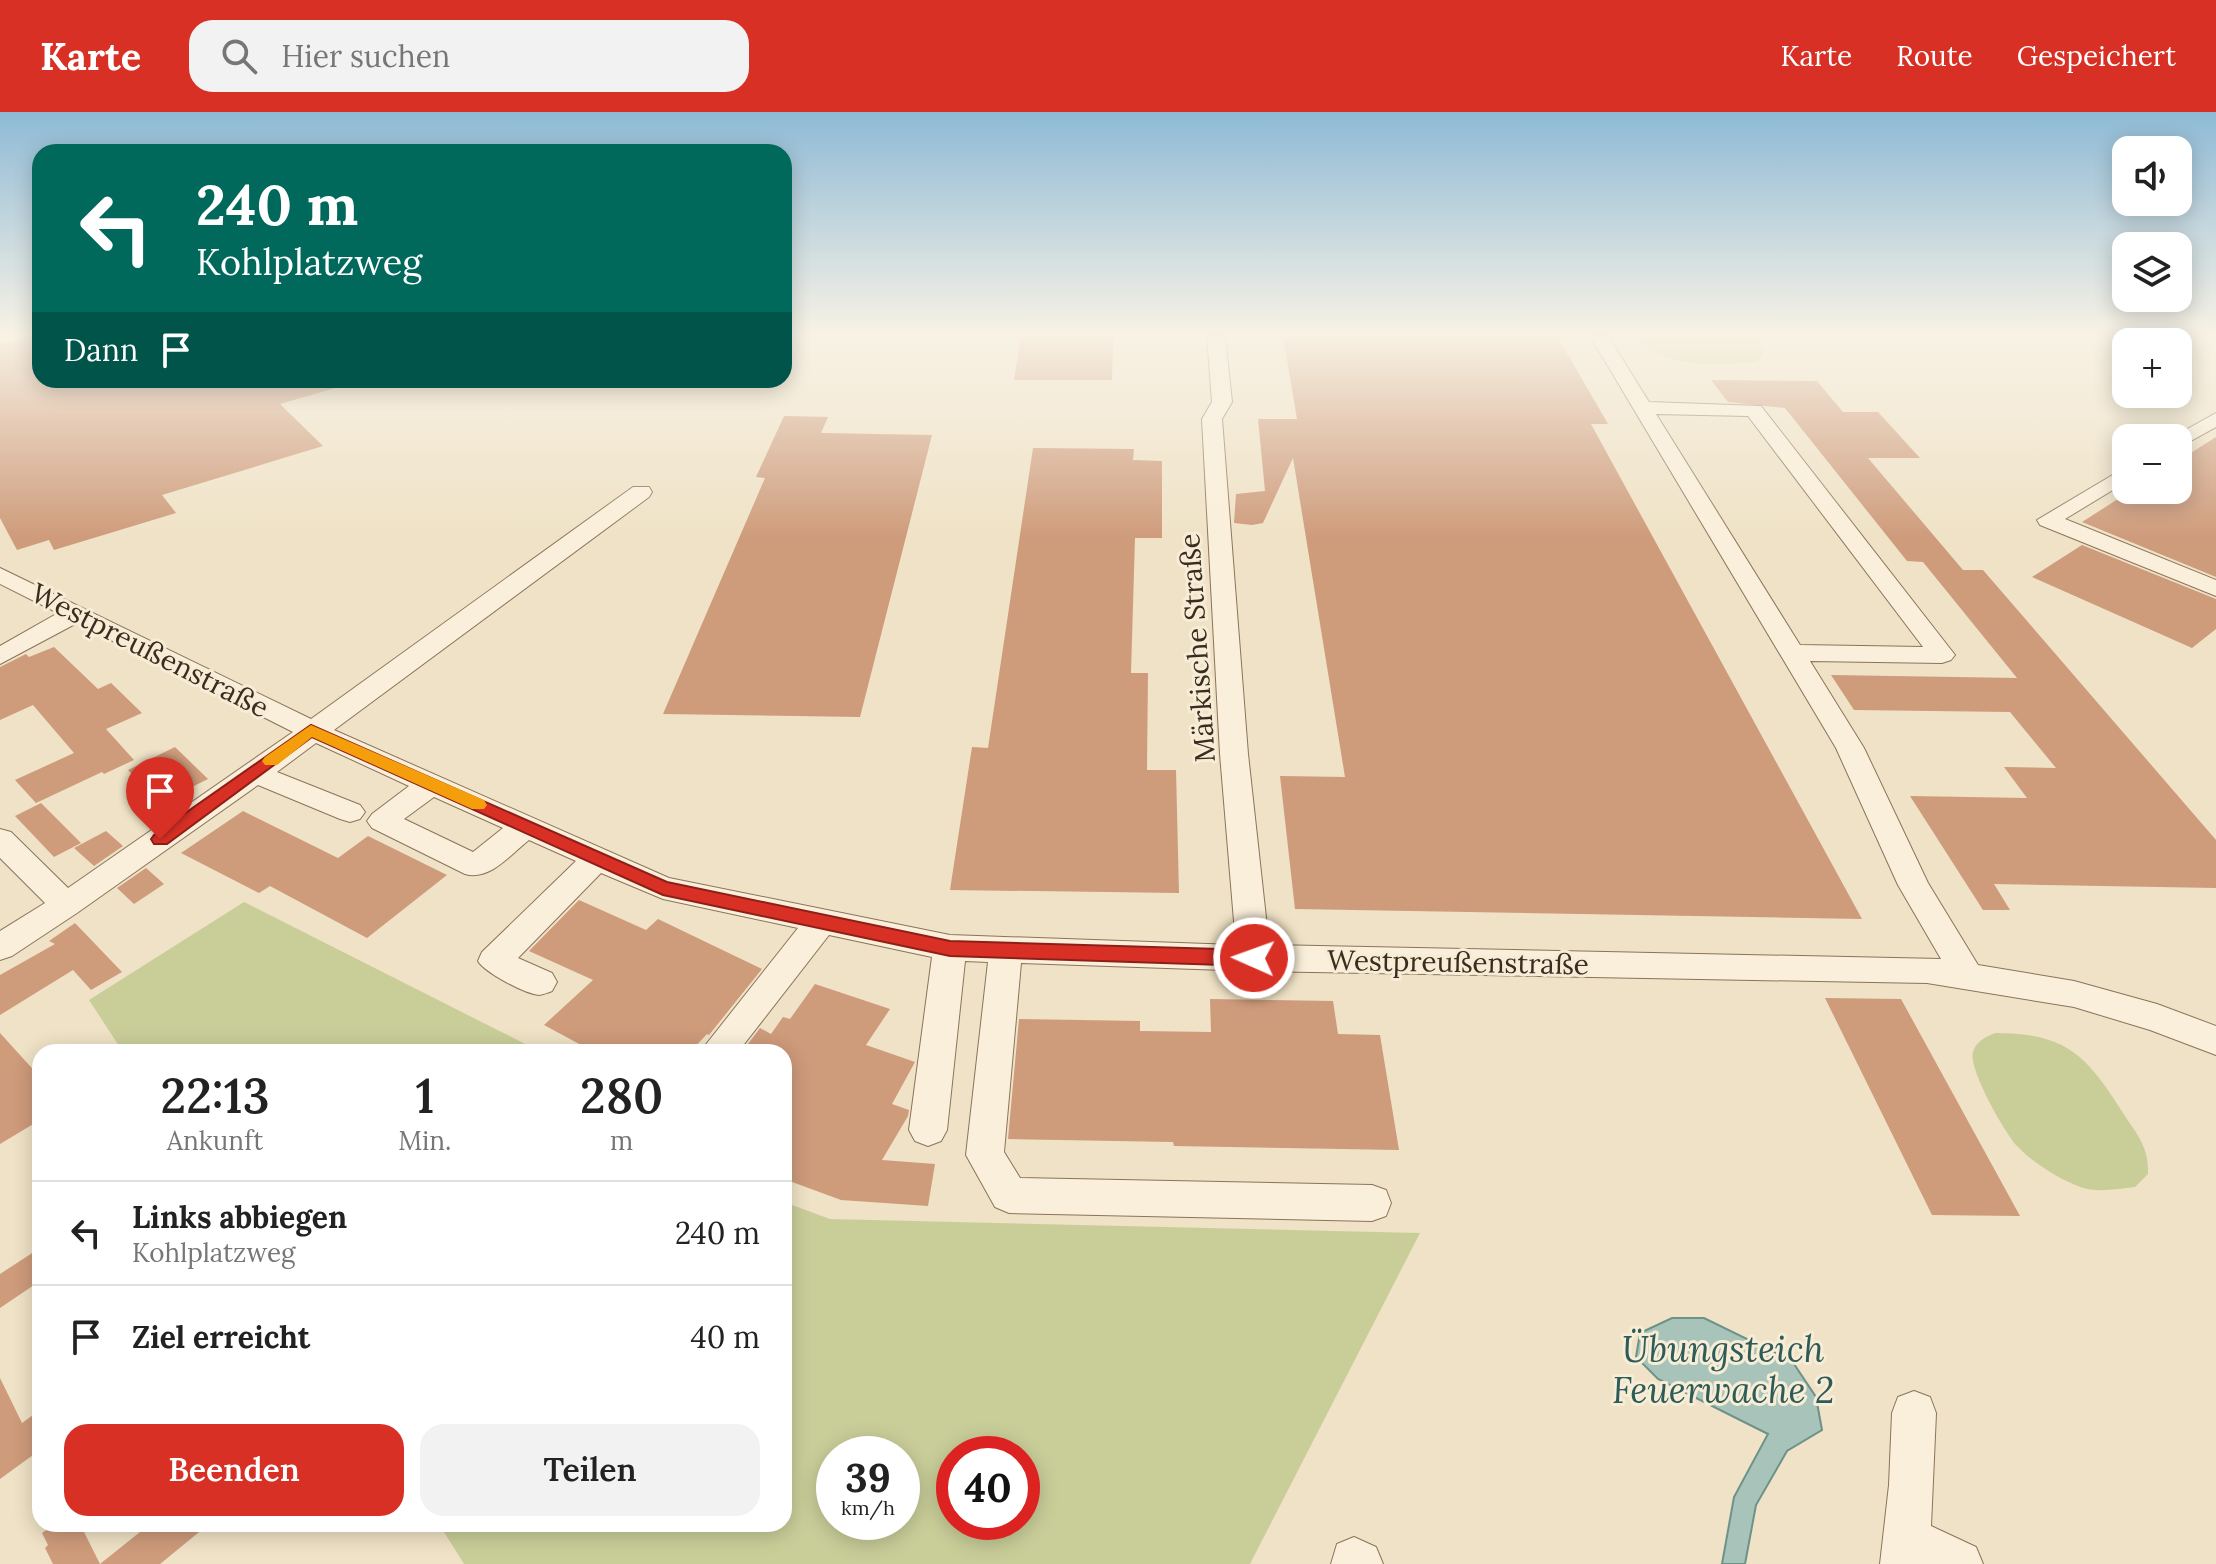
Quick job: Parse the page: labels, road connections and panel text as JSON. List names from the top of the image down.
{
  "streets": {
    "street": ["Märkische Straße", "Westpreußenstraße"]
  },
  "crossings": [
    ["Märkische Straße", "Westpreußenstraße"]
  ],
  "water": ["Übungsteich Feuerwache 2"],
  "page": {
    "header": "Karte",
    "search": "Hier suchen",
    "nav": ["Karte", "Route", "Gespeichert"],
    "map_buttons": ["+", "−"],
    "turn": ["240 m", "Kohlplatzweg"],
    "then": "Dann",
    "eta": [
      "22:13",
      "Ankunft",
      "1",
      "Min.",
      "280",
      "m"
    ],
    "list": [
      {
        "name": "Links abbiegen",
        "note": "Kohlplatzweg",
        "value": "240 m"
      },
      {
        "name": "Ziel erreicht",
        "value": "40 m"
      }
    ],
    "buttons": ["Beenden", "Teilen"],
    "speed": "39 km/h",
    "limit": "40"
  }
}
